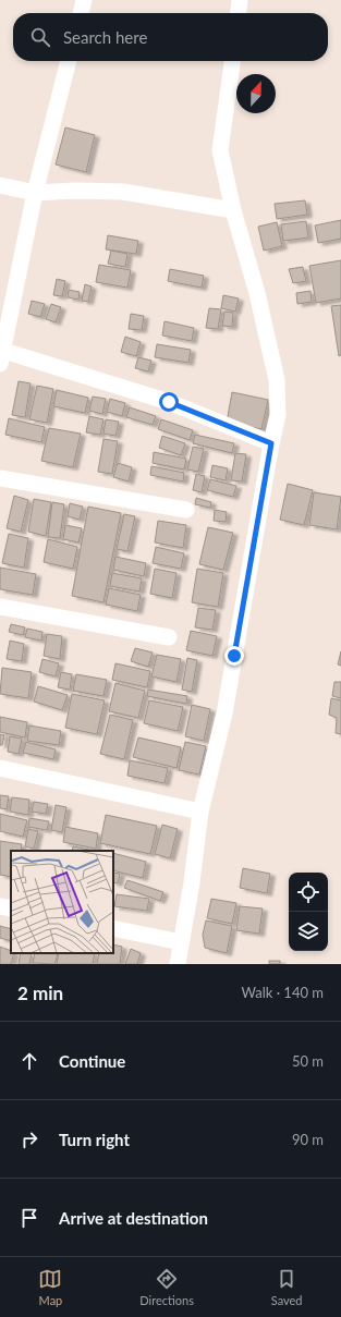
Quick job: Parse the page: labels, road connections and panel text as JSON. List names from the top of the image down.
{
  "north": "top",
  "page": {
    "search": "Search here",
    "heading": ["2 min", "Walk · 140 m"],
    "list": [
      ["Continue", "50 m"],
      ["Turn right", "90 m"],
      "Arrive at destination"
    ],
    "nav": ["Map", "Directions", "Saved"]
  }
}
